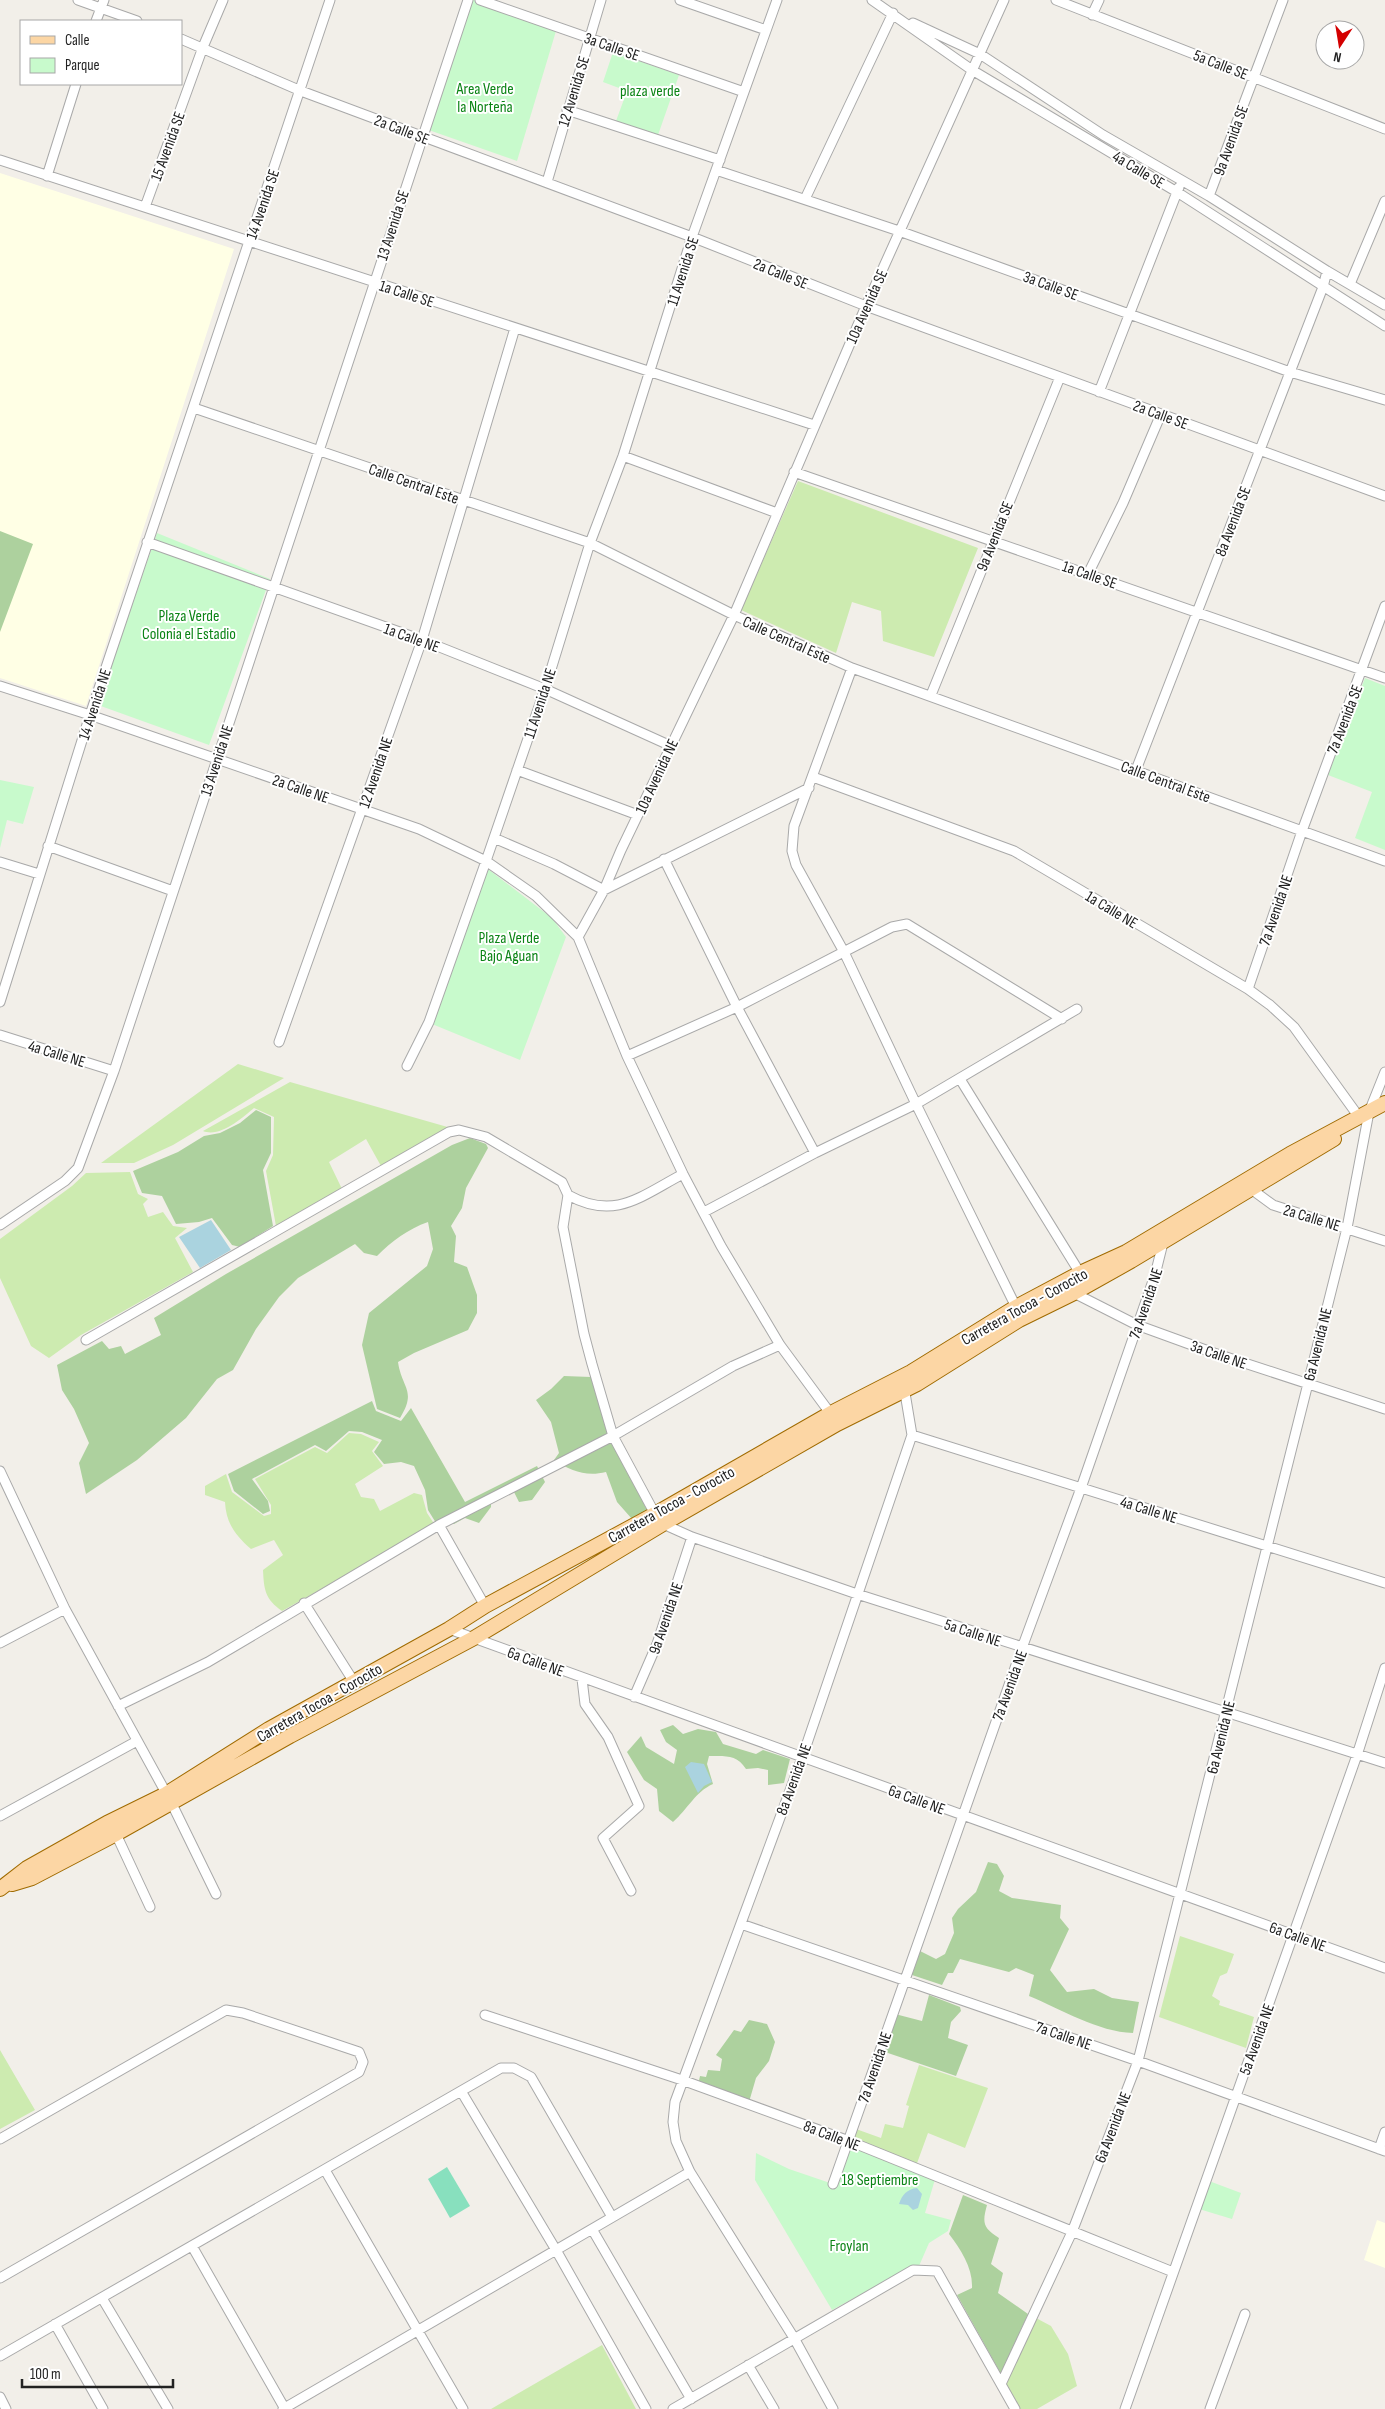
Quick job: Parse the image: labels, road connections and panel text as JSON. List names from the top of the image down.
{
  "streets": {
    "main road": ["Carretera Tocoa - Corocito"],
    "street": [
      "3a Calle SE",
      "5a Calle SE",
      "12 Avenida SE",
      "2a Calle SE",
      "9a Avenida SE",
      "15 Avenida SE",
      "4a Calle SE",
      "14 Avenida SE",
      "13 Avenida SE",
      "11 Avenida SE",
      "1a Calle SE",
      "10a Avenida SE",
      "Calle Central Este",
      "8a Avenida SE",
      "1a Calle NE",
      "11 Avenida NE",
      "14 Avenida NE",
      "7a Avenida SE",
      "13 Avenida NE",
      "12 Avenida NE",
      "10a Avenida NE",
      "2a Calle NE",
      "7a Avenida NE",
      "4a Calle NE",
      "6a Avenida NE",
      "3a Calle NE",
      "9a Avenida NE",
      "5a Calle NE",
      "6a Calle NE",
      "8a Avenida NE",
      "7a Calle NE",
      "5a Avenida NE",
      "8a Calle NE"
    ]
  },
  "crossings": [
    ["3a Calle SE", "12 Avenida SE"],
    ["3a Calle SE", "11 Avenida SE"],
    ["3a Calle SE", "10a Avenida SE"],
    ["3a Calle SE", "8a Avenida SE"],
    ["5a Calle SE", "9a Avenida SE"],
    ["12 Avenida SE", "2a Calle SE"],
    ["2a Calle SE", "9a Avenida SE"],
    ["2a Calle SE", "15 Avenida SE"],
    ["2a Calle SE", "14 Avenida SE"],
    ["2a Calle SE", "13 Avenida SE"],
    ["2a Calle SE", "11 Avenida SE"],
    ["2a Calle SE", "10a Avenida SE"],
    ["2a Calle SE", "8a Avenida SE"],
    ["9a Avenida SE", "4a Calle SE"],
    ["9a Avenida SE", "1a Calle SE"],
    ["9a Avenida SE", "Calle Central Este"],
    ["15 Avenida SE", "1a Calle SE"],
    ["4a Calle SE", "10a Avenida SE"],
    ["4a Calle SE", "8a Avenida SE"],
    ["14 Avenida SE", "1a Calle SE"],
    ["14 Avenida SE", "Calle Central Este"],
    ["14 Avenida SE", "14 Avenida NE"],
    ["13 Avenida SE", "1a Calle SE"],
    ["13 Avenida SE", "Calle Central Este"],
    ["13 Avenida SE", "13 Avenida NE"],
    ["11 Avenida SE", "1a Calle SE"],
    ["11 Avenida SE", "Calle Central Este"],
    ["11 Avenida SE", "11 Avenida NE"],
    ["1a Calle SE", "10a Avenida SE"],
    ["1a Calle SE", "8a Avenida SE"],
    ["1a Calle SE", "7a Avenida SE"],
    ["10a Avenida SE", "Calle Central Este"],
    ["10a Avenida SE", "10a Avenida NE"],
    ["Calle Central Este", "8a Avenida SE"],
    ["Calle Central Este", "11 Avenida NE"],
    ["Calle Central Este", "14 Avenida NE"],
    ["Calle Central Este", "7a Avenida SE"],
    ["Calle Central Este", "13 Avenida NE"],
    ["Calle Central Este", "12 Avenida NE"],
    ["Calle Central Este", "10a Avenida NE"],
    ["Calle Central Este", "7a Avenida NE"],
    ["1a Calle NE", "11 Avenida NE"],
    ["1a Calle NE", "14 Avenida NE"],
    ["1a Calle NE", "13 Avenida NE"],
    ["1a Calle NE", "12 Avenida NE"],
    ["1a Calle NE", "10a Avenida NE"],
    ["1a Calle NE", "7a Avenida NE"],
    ["1a Calle NE", "Carretera Tocoa - Corocito"],
    ["1a Calle NE", "6a Avenida NE"],
    ["11 Avenida NE", "2a Calle NE"],
    ["14 Avenida NE", "2a Calle NE"],
    ["7a Avenida SE", "7a Avenida NE"],
    ["13 Avenida NE", "2a Calle NE"],
    ["13 Avenida NE", "4a Calle NE"],
    ["12 Avenida NE", "2a Calle NE"],
    ["10a Avenida NE", "2a Calle NE"],
    ["2a Calle NE", "Carretera Tocoa - Corocito"],
    ["2a Calle NE", "6a Avenida NE"],
    ["7a Avenida NE", "4a Calle NE"],
    ["7a Avenida NE", "Carretera Tocoa - Corocito"],
    ["7a Avenida NE", "3a Calle NE"],
    ["7a Avenida NE", "5a Calle NE"],
    ["7a Avenida NE", "6a Calle NE"],
    ["7a Avenida NE", "7a Calle NE"],
    ["7a Avenida NE", "8a Calle NE"],
    ["4a Calle NE", "6a Avenida NE"],
    ["4a Calle NE", "8a Avenida NE"],
    ["Carretera Tocoa - Corocito", "6a Avenida NE"],
    ["Carretera Tocoa - Corocito", "3a Calle NE"],
    ["Carretera Tocoa - Corocito", "5a Calle NE"],
    ["Carretera Tocoa - Corocito", "6a Calle NE"],
    ["6a Avenida NE", "3a Calle NE"],
    ["6a Avenida NE", "5a Calle NE"],
    ["6a Avenida NE", "6a Calle NE"],
    ["6a Avenida NE", "7a Calle NE"],
    ["6a Avenida NE", "8a Calle NE"],
    ["9a Avenida NE", "5a Calle NE"],
    ["9a Avenida NE", "6a Calle NE"],
    ["5a Calle NE", "8a Avenida NE"],
    ["5a Calle NE", "5a Avenida NE"],
    ["6a Calle NE", "8a Avenida NE"],
    ["6a Calle NE", "5a Avenida NE"],
    ["8a Avenida NE", "7a Calle NE"],
    ["8a Avenida NE", "8a Calle NE"],
    ["7a Calle NE", "5a Avenida NE"],
    ["5a Avenida NE", "8a Calle NE"]
  ],
  "parks": [
    "Area Verde la Norteña",
    "plaza verde",
    "Plaza Verde Colonia el Estadio",
    "Plaza Verde Bajo Aguan",
    "18 Septiembre",
    "Froylan"
  ],
  "legend": ["Calle", "Parque"],
  "scale_bar": "100 m",
  "north": "bottom"
}
